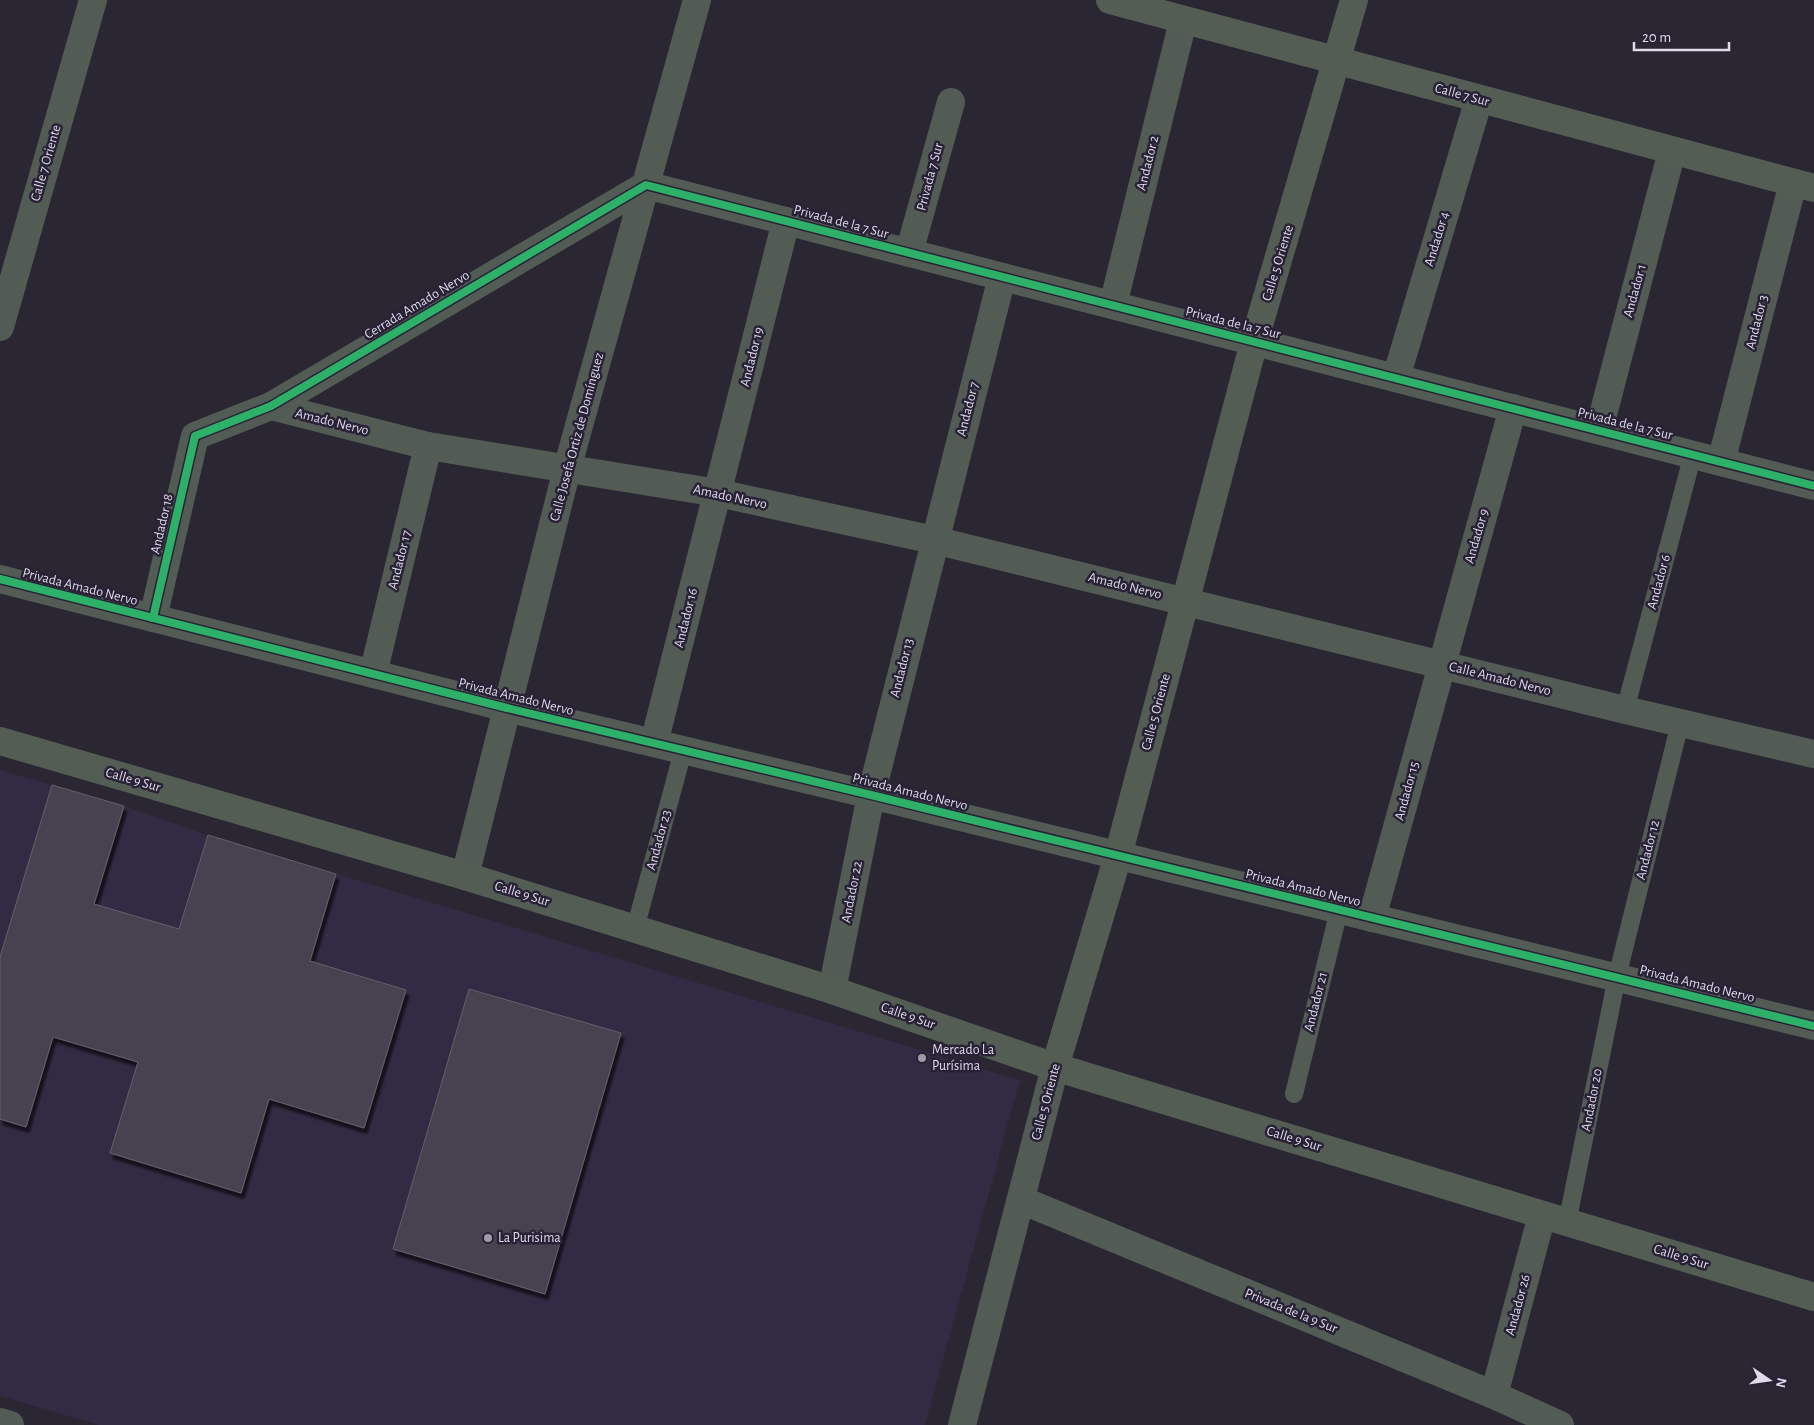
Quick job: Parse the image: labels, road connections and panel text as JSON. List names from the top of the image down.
{
  "streets": {
    "main road": ["Calle 7 Sur", "Calle 5 Oriente", "Calle 9 Sur"],
    "street": [
      "Calle 7 Oriente",
      "Andador 2",
      "Privada 7 Sur",
      "Privada de la 7 Sur",
      "Andador 4",
      "Andador 1",
      "Cerrada Amado Nervo",
      "Andador 3",
      "Andador 19",
      "Andador 7",
      "Amado Nervo",
      "Calle Josefa Ortiz de Domínguez",
      "Andador 18",
      "Andador 9",
      "Andador 17",
      "Privada Amado Nervo",
      "Andador 16",
      "Andador 13",
      "Calle Amado Nervo",
      "Andador 15",
      "Andador 22",
      "Andador 26",
      "Privada de la 9 Sur"
    ],
    "lane": [
      "Andador 6",
      "Andador 23",
      "Andador 12",
      "Andador 21",
      "Andador 20"
    ]
  },
  "crossings": [
    ["Calle 7 Sur", "Andador 2"],
    ["Calle 7 Sur", "Andador 4"],
    ["Calle 7 Sur", "Calle 5 Oriente"],
    ["Calle 7 Sur", "Andador 1"],
    ["Calle 7 Sur", "Andador 3"],
    ["Andador 2", "Privada de la 7 Sur"],
    ["Privada 7 Sur", "Privada de la 7 Sur"],
    ["Privada de la 7 Sur", "Andador 4"],
    ["Privada de la 7 Sur", "Calle 5 Oriente"],
    ["Privada de la 7 Sur", "Andador 1"],
    ["Privada de la 7 Sur", "Cerrada Amado Nervo"],
    ["Privada de la 7 Sur", "Andador 3"],
    ["Privada de la 7 Sur", "Andador 19"],
    ["Privada de la 7 Sur", "Andador 7"],
    ["Privada de la 7 Sur", "Calle Josefa Ortiz de Domínguez"],
    ["Privada de la 7 Sur", "Andador 9"],
    ["Privada de la 7 Sur", "Andador 6"],
    ["Calle 5 Oriente", "Amado Nervo"],
    ["Calle 5 Oriente", "Privada Amado Nervo"],
    ["Calle 5 Oriente", "Calle Amado Nervo"],
    ["Calle 5 Oriente", "Calle 9 Sur"],
    ["Calle 5 Oriente", "Privada de la 9 Sur"],
    ["Cerrada Amado Nervo", "Amado Nervo"],
    ["Cerrada Amado Nervo", "Calle Josefa Ortiz de Domínguez"],
    ["Cerrada Amado Nervo", "Andador 18"],
    ["Andador 19", "Amado Nervo"],
    ["Andador 19", "Andador 16"],
    ["Andador 7", "Amado Nervo"],
    ["Andador 7", "Andador 13"],
    ["Amado Nervo", "Calle Josefa Ortiz de Domínguez"],
    ["Amado Nervo", "Andador 17"],
    ["Amado Nervo", "Andador 16"],
    ["Amado Nervo", "Andador 13"],
    ["Amado Nervo", "Calle Amado Nervo"],
    ["Calle Josefa Ortiz de Domínguez", "Privada Amado Nervo"],
    ["Calle Josefa Ortiz de Domínguez", "Calle 9 Sur"],
    ["Andador 18", "Privada Amado Nervo"],
    ["Andador 9", "Calle Amado Nervo"],
    ["Andador 9", "Andador 15"],
    ["Andador 17", "Privada Amado Nervo"],
    ["Andador 6", "Calle Amado Nervo"],
    ["Privada Amado Nervo", "Andador 16"],
    ["Privada Amado Nervo", "Andador 13"],
    ["Privada Amado Nervo", "Andador 15"],
    ["Privada Amado Nervo", "Andador 23"],
    ["Privada Amado Nervo", "Andador 12"],
    ["Privada Amado Nervo", "Andador 22"],
    ["Privada Amado Nervo", "Andador 21"],
    ["Privada Amado Nervo", "Andador 20"],
    ["Andador 13", "Andador 22"],
    ["Calle Amado Nervo", "Andador 15"],
    ["Calle Amado Nervo", "Andador 12"],
    ["Calle 9 Sur", "Andador 23"],
    ["Calle 9 Sur", "Andador 22"],
    ["Calle 9 Sur", "Andador 20"],
    ["Calle 9 Sur", "Andador 26"],
    ["Andador 12", "Andador 20"],
    ["Andador 20", "Andador 26"],
    ["Andador 26", "Privada de la 9 Sur"]
  ],
  "places": ["Mercado La Purísima", "La Purisima"],
  "scale_bar": "20 m",
  "north": "right"
}
